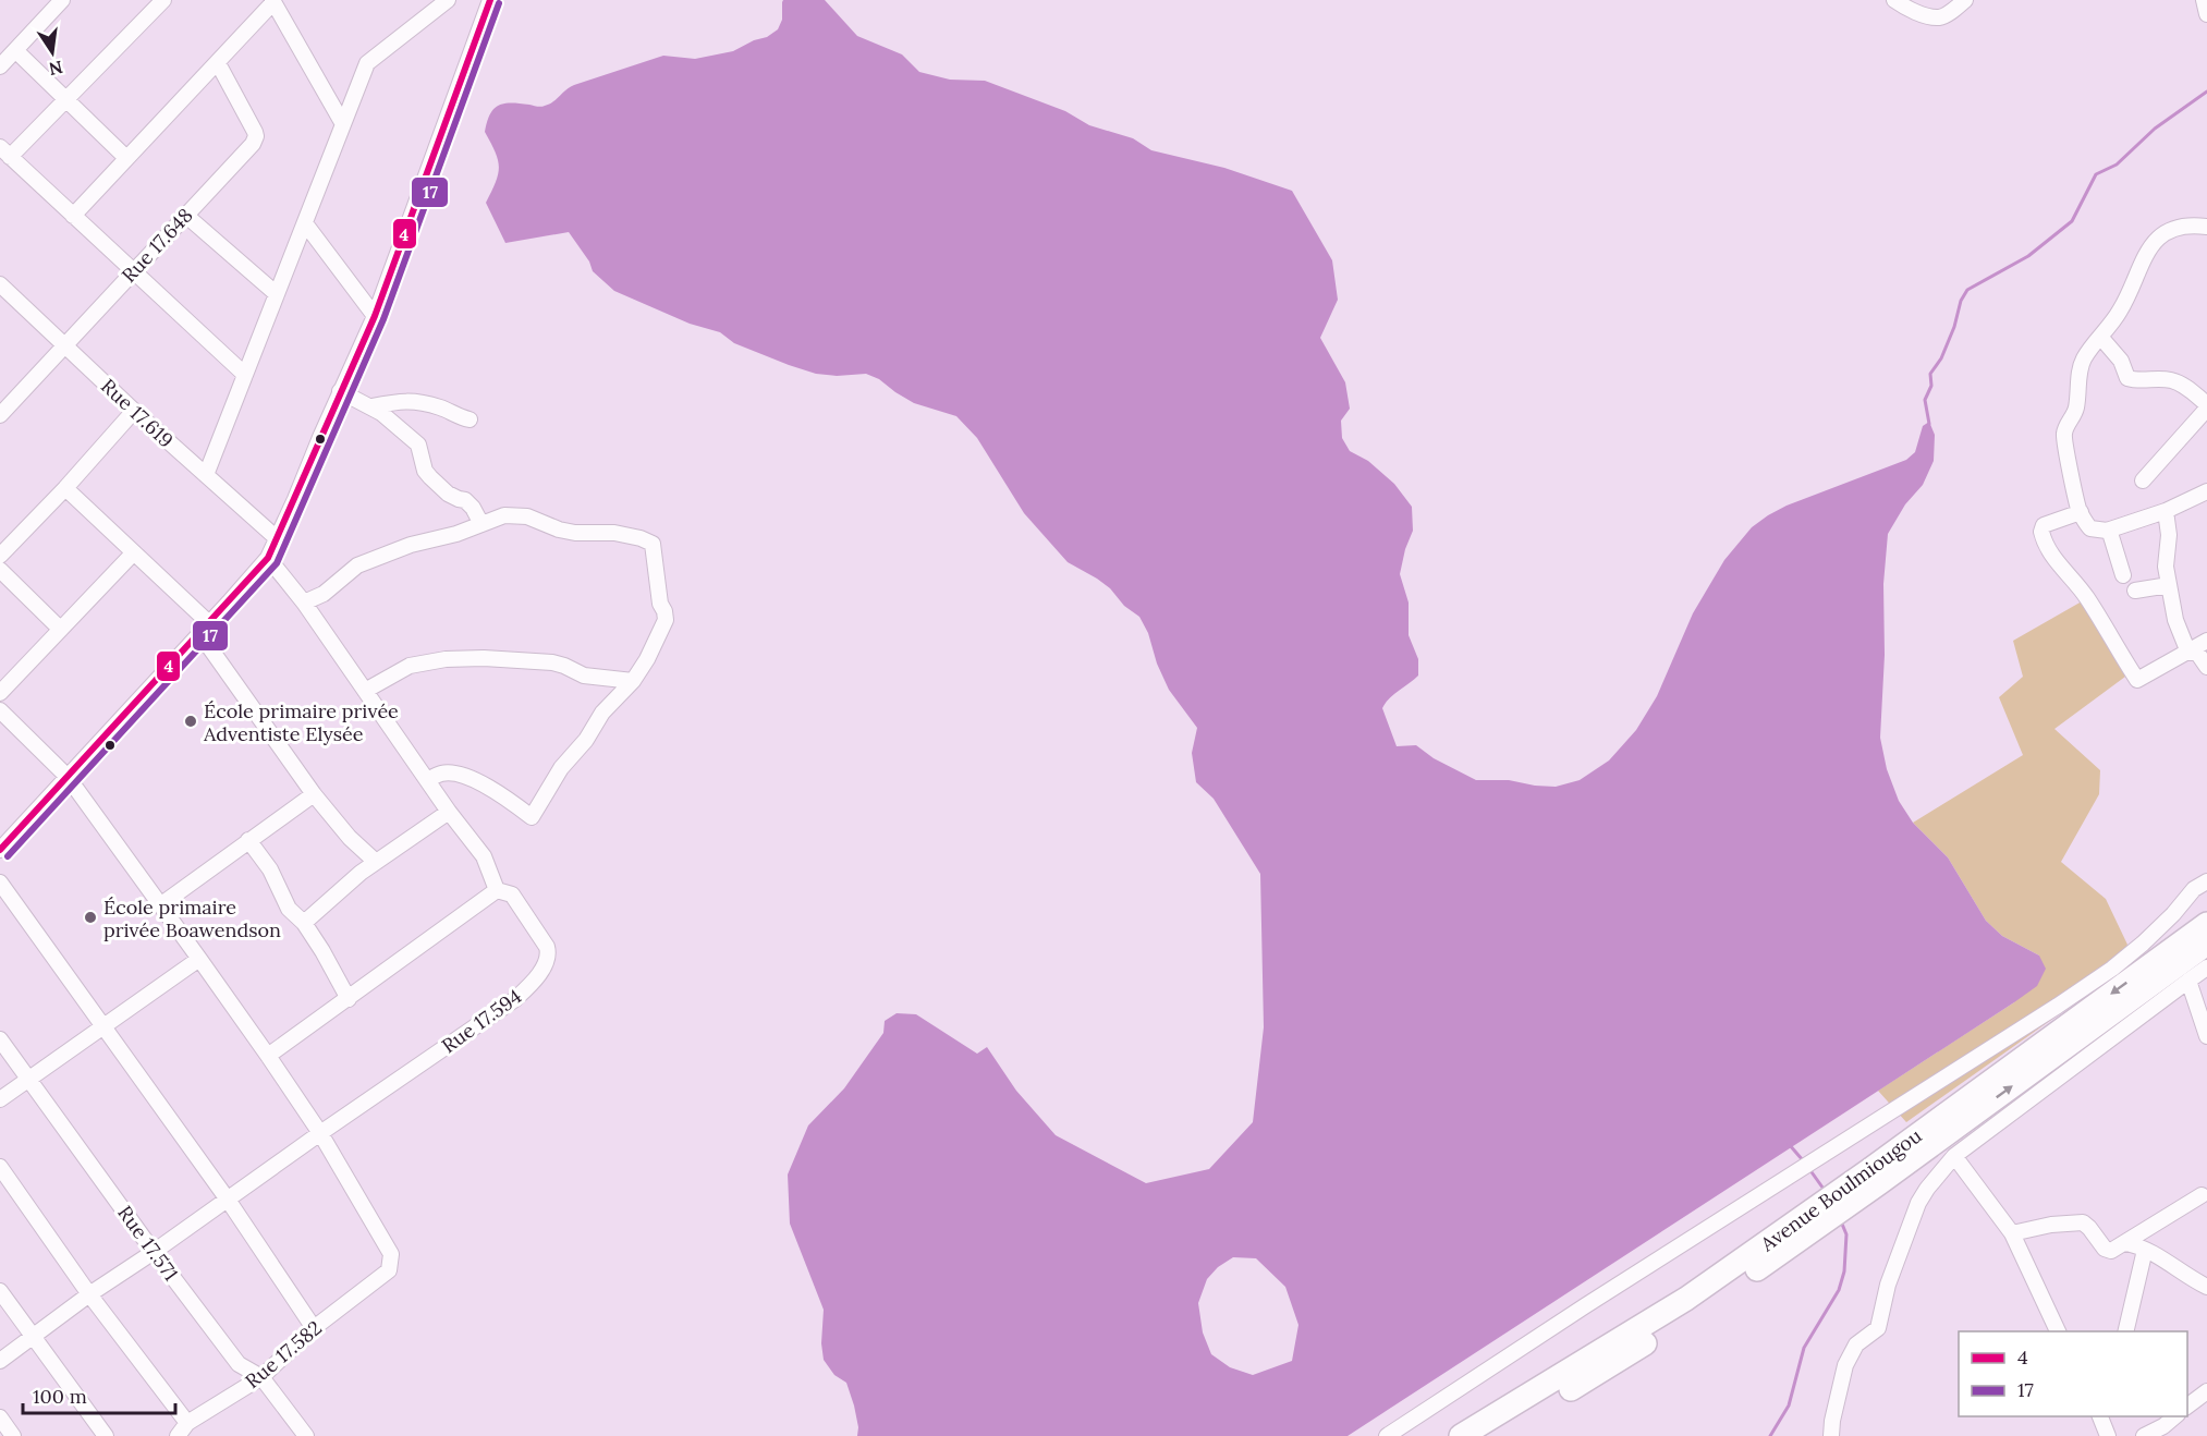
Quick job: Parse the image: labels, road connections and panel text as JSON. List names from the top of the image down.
{
  "streets": {
    "highway": ["Avenue Boulmiougou"],
    "street": [
      "Rue 17.648",
      "Rue 17.619",
      "Rue 17.594",
      "Rue 17.571",
      "Rue 17.582"
    ]
  },
  "crossings": [
    ["Rue 17.648", "Rue 17.619"],
    ["Rue 17.594", "Rue 17.571"],
    ["Rue 17.594", "Rue 17.582"],
    ["Rue 17.571", "Rue 17.582"]
  ],
  "places": ["École primaire privée Adventiste Elysée", "École primaire privée Boawendson"],
  "lines": ["transit line 4", "transit line 17"],
  "legend": ["4", "17"],
  "scale_bar": "100 m",
  "north": "bottom"
}
